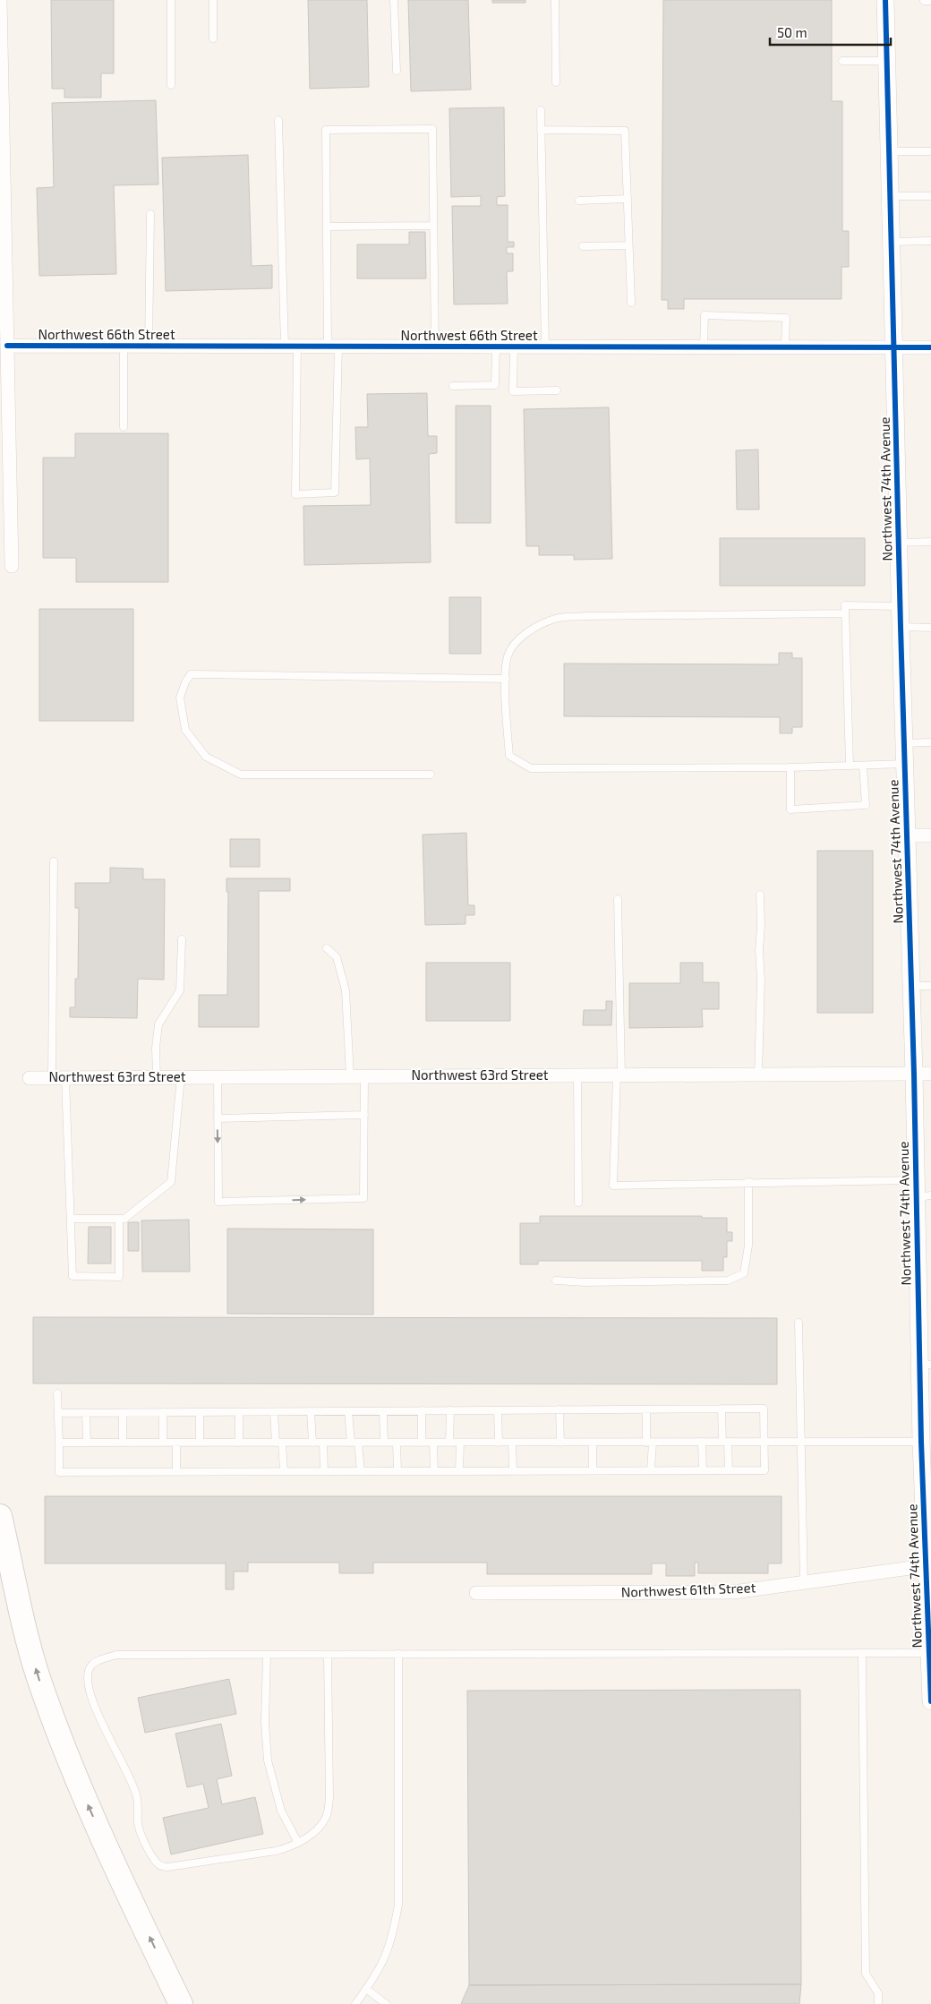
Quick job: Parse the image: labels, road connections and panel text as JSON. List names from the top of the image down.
{
  "streets": {
    "street": [
      "Northwest 66th Street",
      "Northwest 74th Avenue",
      "Northwest 63rd Street",
      "Northwest 61th Street"
    ]
  },
  "crossings": [
    ["Northwest 66th Street", "Northwest 74th Avenue"],
    ["Northwest 74th Avenue", "Northwest 63rd Street"],
    ["Northwest 74th Avenue", "Northwest 61th Street"]
  ],
  "scale_bar": "50 m"
}
